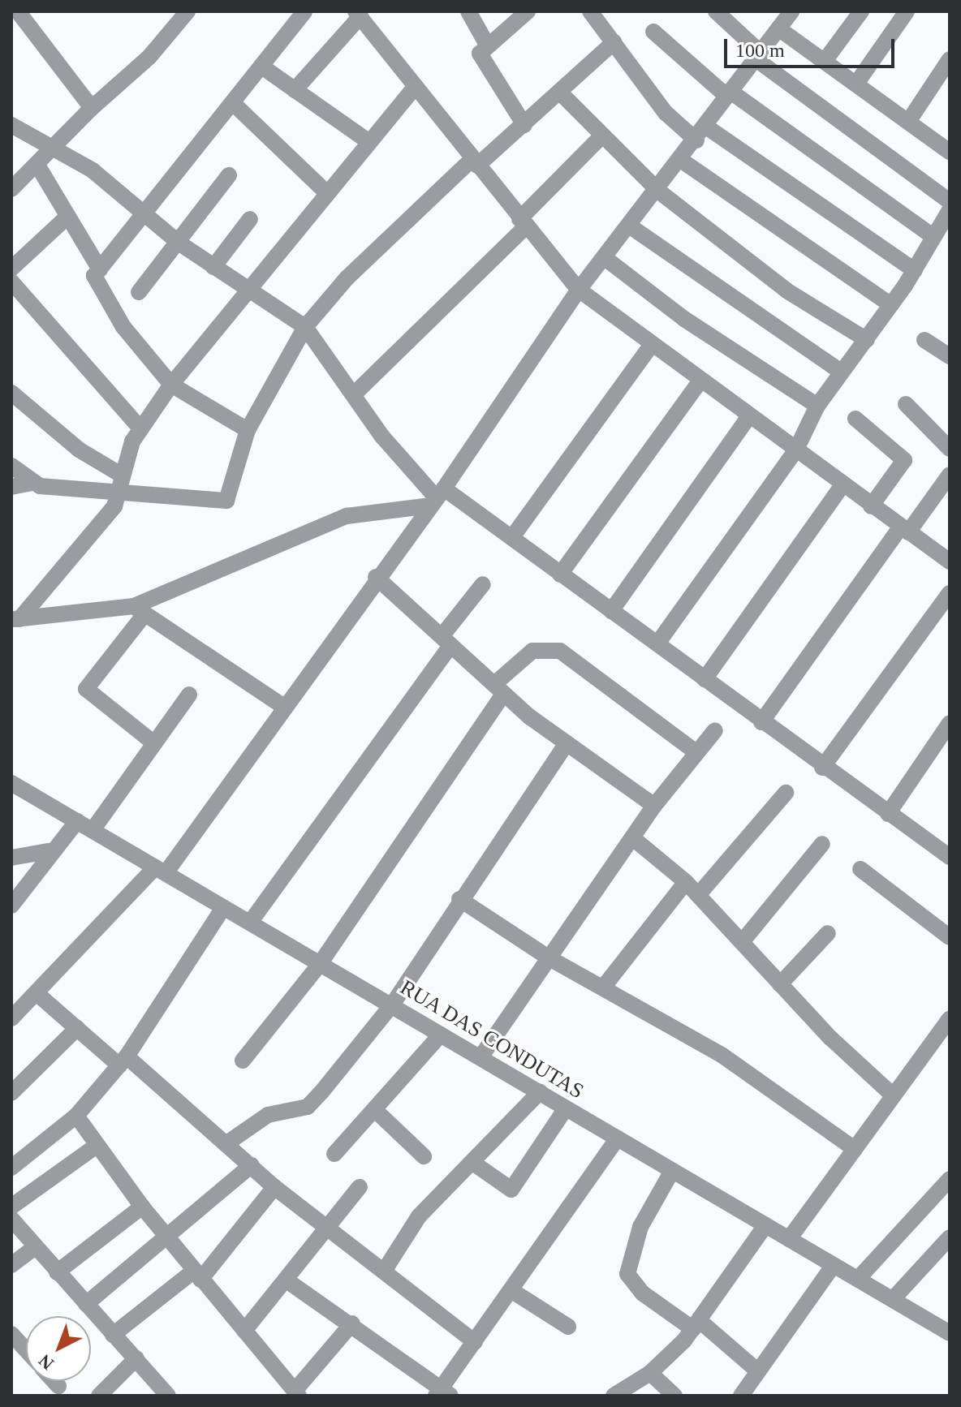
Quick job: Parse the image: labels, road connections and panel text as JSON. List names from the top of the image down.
{
  "streets": {
    "street": ["RUA DAS CONDUTAS"]
  },
  "scale_bar": "100 m",
  "north": "bottom left"
}
